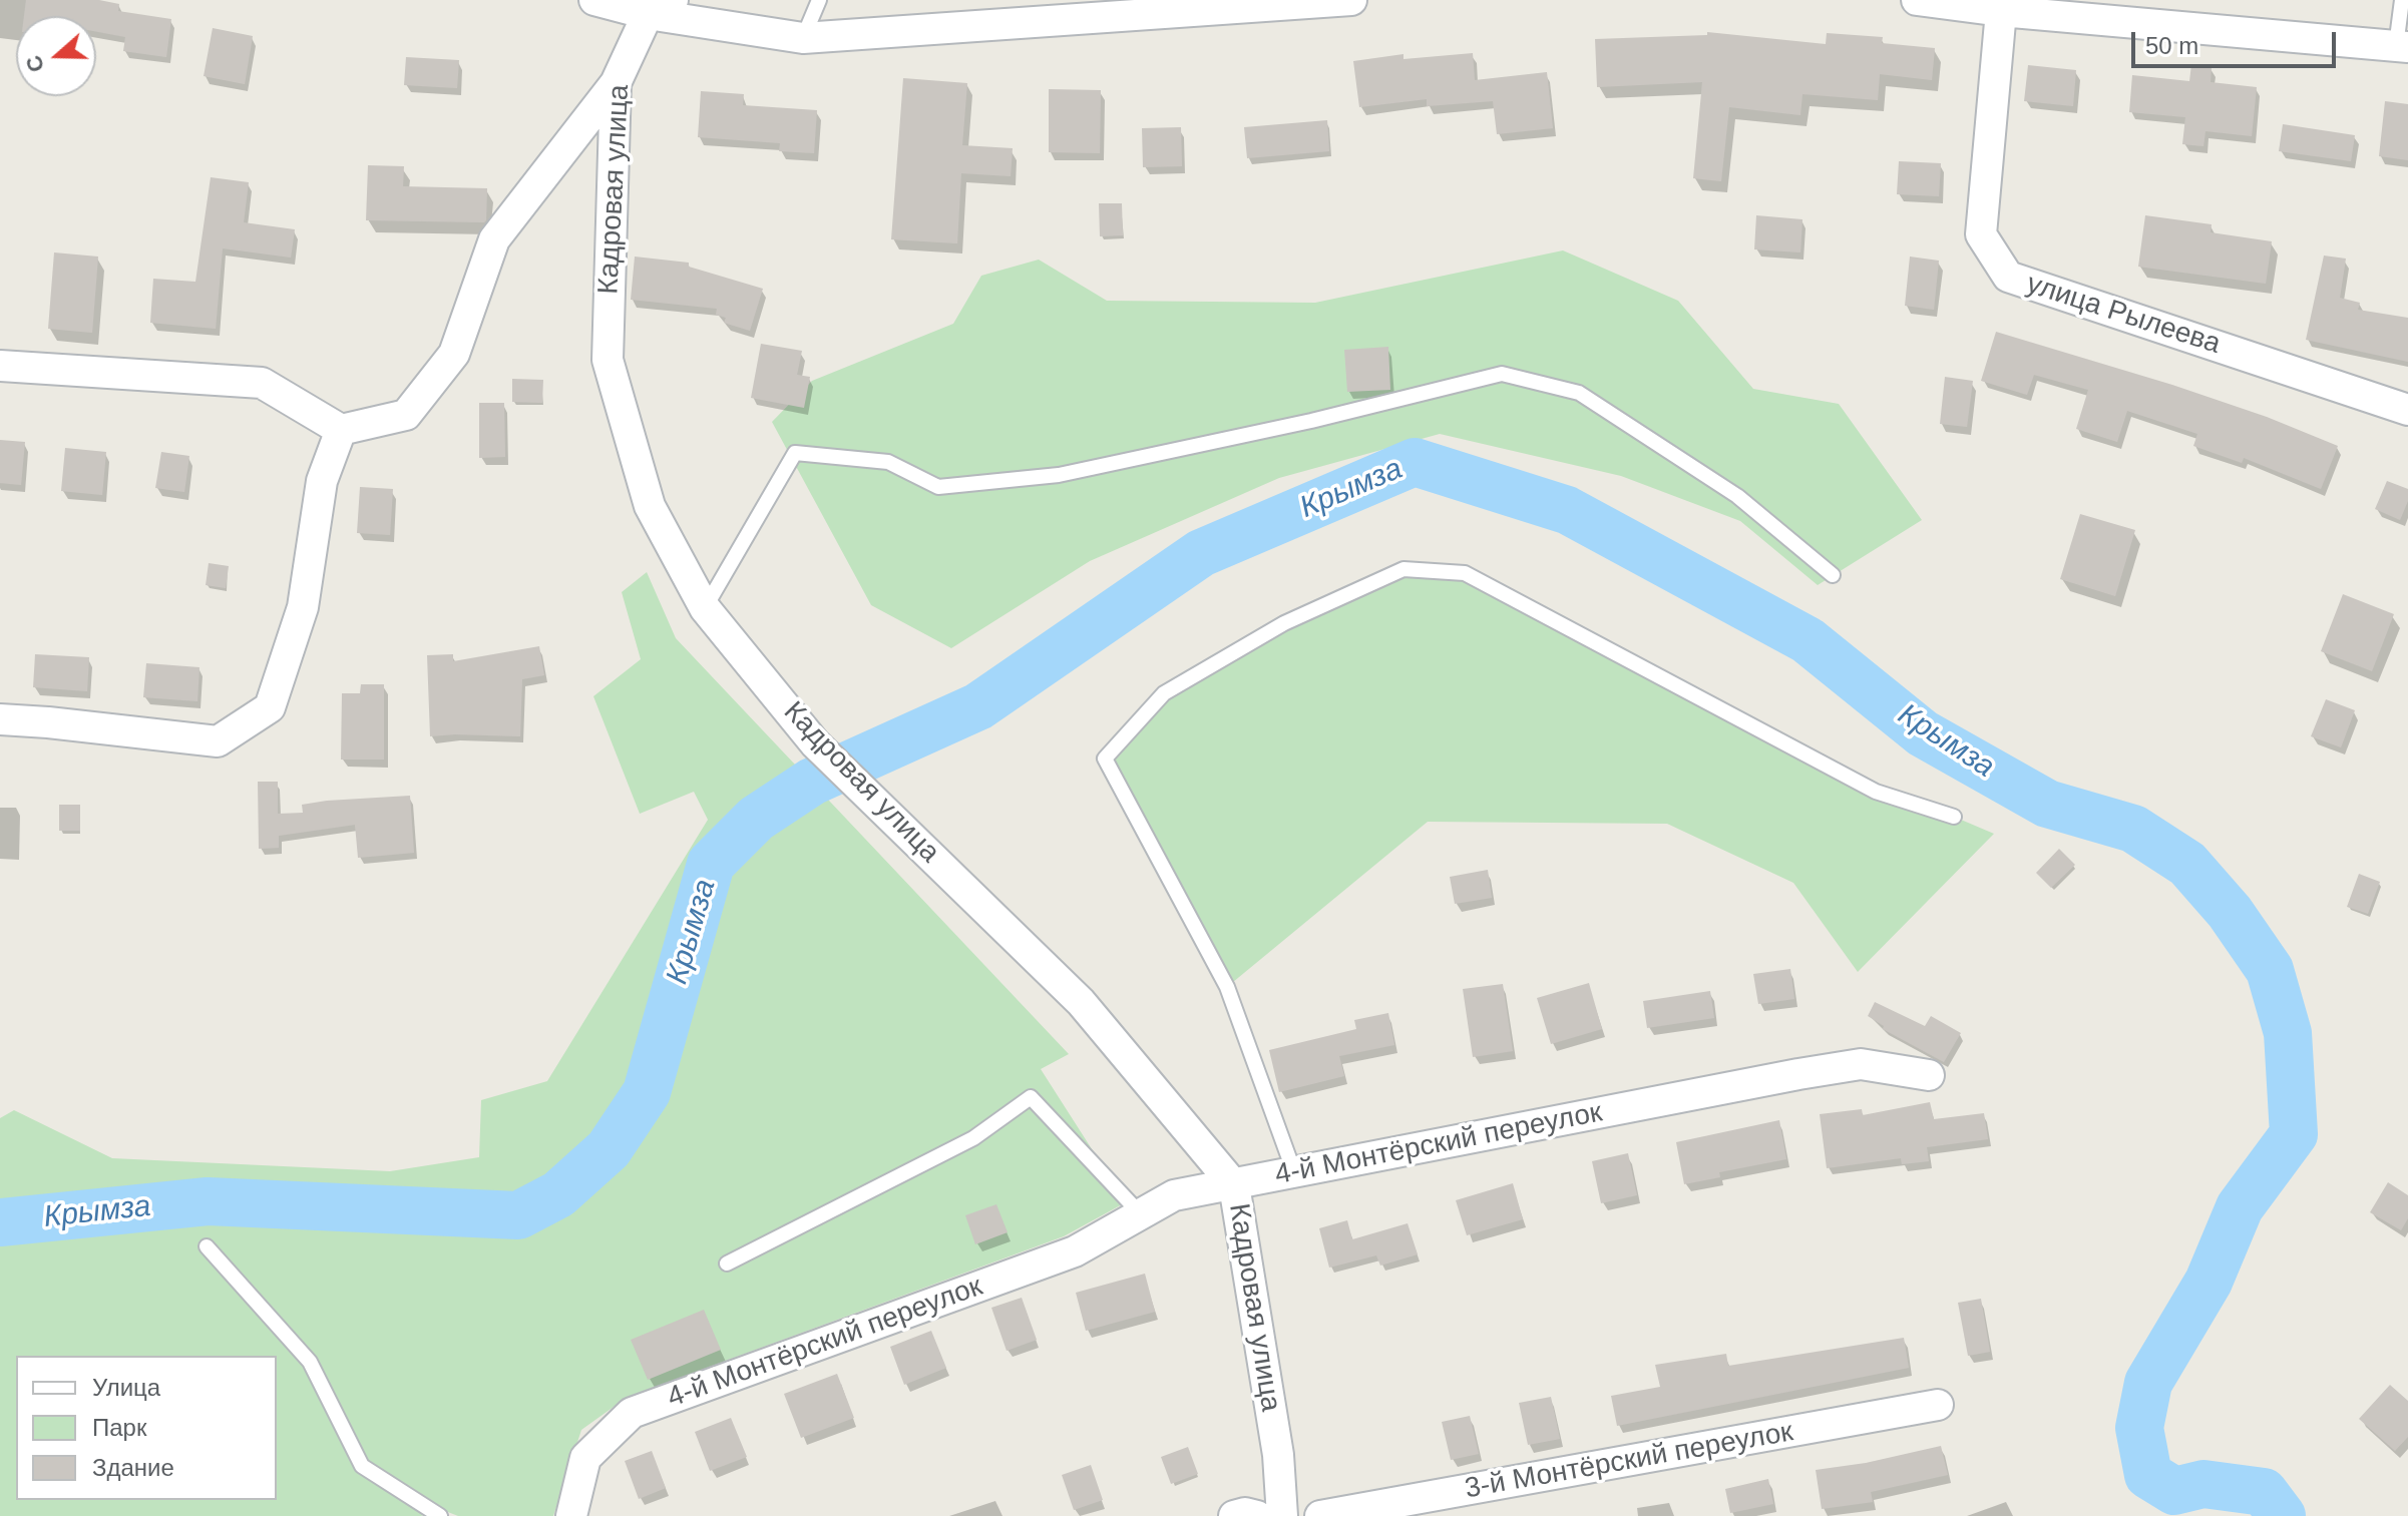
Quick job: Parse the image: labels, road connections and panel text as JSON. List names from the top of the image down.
{
  "streets": {
    "street": [
      "Кадровая улица",
      "улица Рылеева",
      "4-й Монтёрский переулок",
      "3-й Монтёрский переулок"
    ]
  },
  "crossings": [
    ["Кадровая улица", "4-й Монтёрский переулок"]
  ],
  "water": ["Крымза"],
  "legend": ["Улица", "Парк", "Здание"],
  "scale_bar": "50 m",
  "north": "left"
}
